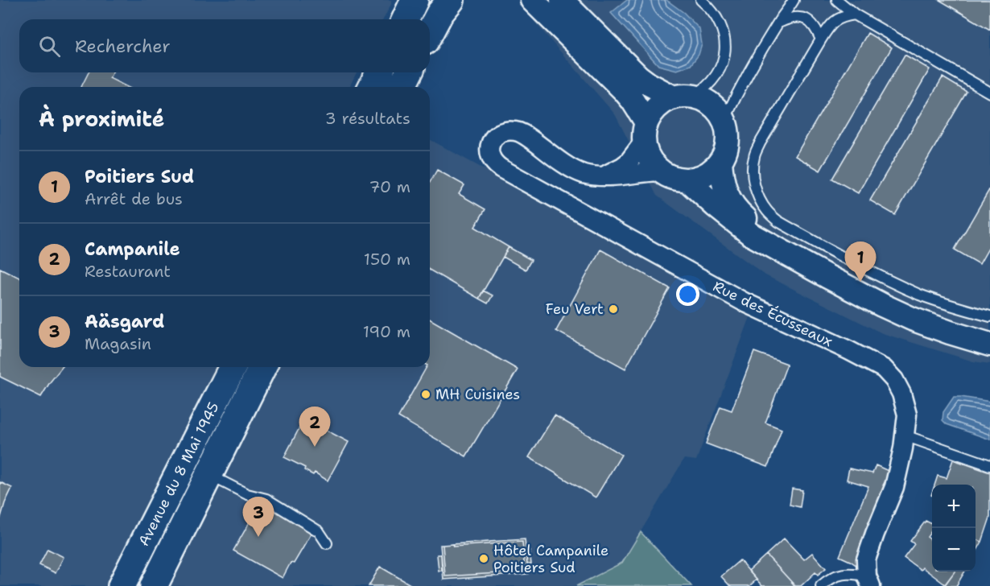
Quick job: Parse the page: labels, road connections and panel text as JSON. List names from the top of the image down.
{
  "streets": {
    "main road": ["Avenue du 8 Mai 1945"],
    "street": ["Rue des Écusseaux"]
  },
  "places": ["Feu Vert", "MH Cuisines", "Hôtel Campanile Poitiers Sud"],
  "page": {
    "search": "Rechercher",
    "heading": ["À proximité", "3 résultats"],
    "list": [
      {
        "mark": "1",
        "name": "Poitiers Sud",
        "note": "Arrêt de bus",
        "value": "70 m"
      },
      {
        "mark": "2",
        "name": "Campanile",
        "note": "Restaurant",
        "value": "150 m"
      },
      {
        "mark": "3",
        "name": "Aäsgard",
        "note": "Magasin",
        "value": "190 m"
      }
    ],
    "pins": ["1", "2", "3"],
    "map_buttons": ["+", "−"]
  }
}
